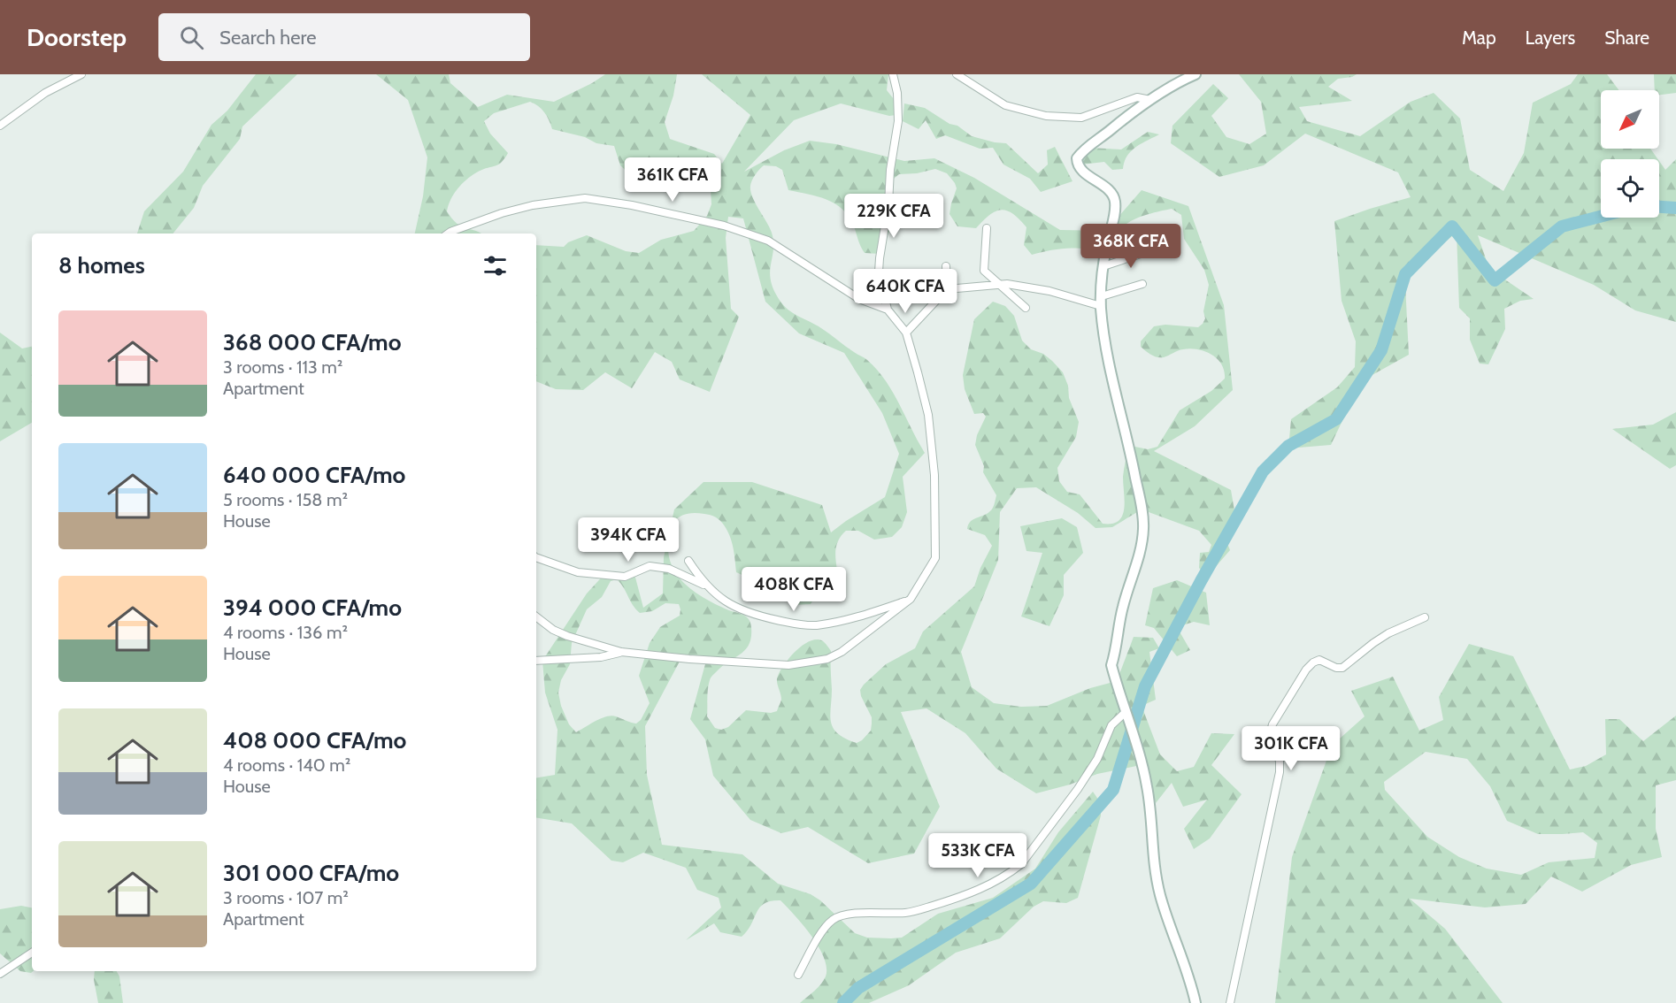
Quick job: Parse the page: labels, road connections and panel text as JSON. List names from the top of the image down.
{
  "north": "bottom left",
  "page": {
    "header": "Doorstep",
    "search": "Search here",
    "nav": ["Map", "Layers", "Share"],
    "price": [
      "361K CFA",
      "229K CFA",
      "368K CFA",
      "640K CFA",
      "394K CFA",
      "408K CFA",
      "301K CFA",
      "533K CFA"
    ],
    "heading": "8 homes",
    "list": [
      {
        "name": "368 000 CFA/mo",
        "note": "3 rooms · 113 m² · Apartment"
      },
      {
        "name": "640 000 CFA/mo",
        "note": "5 rooms · 158 m² · House"
      },
      {
        "name": "394 000 CFA/mo",
        "note": "4 rooms · 136 m² · House"
      },
      {
        "name": "408 000 CFA/mo",
        "note": "4 rooms · 140 m² · House"
      },
      {
        "name": "301 000 CFA/mo",
        "note": "3 rooms · 107 m² · Apartment"
      }
    ]
  }
}
